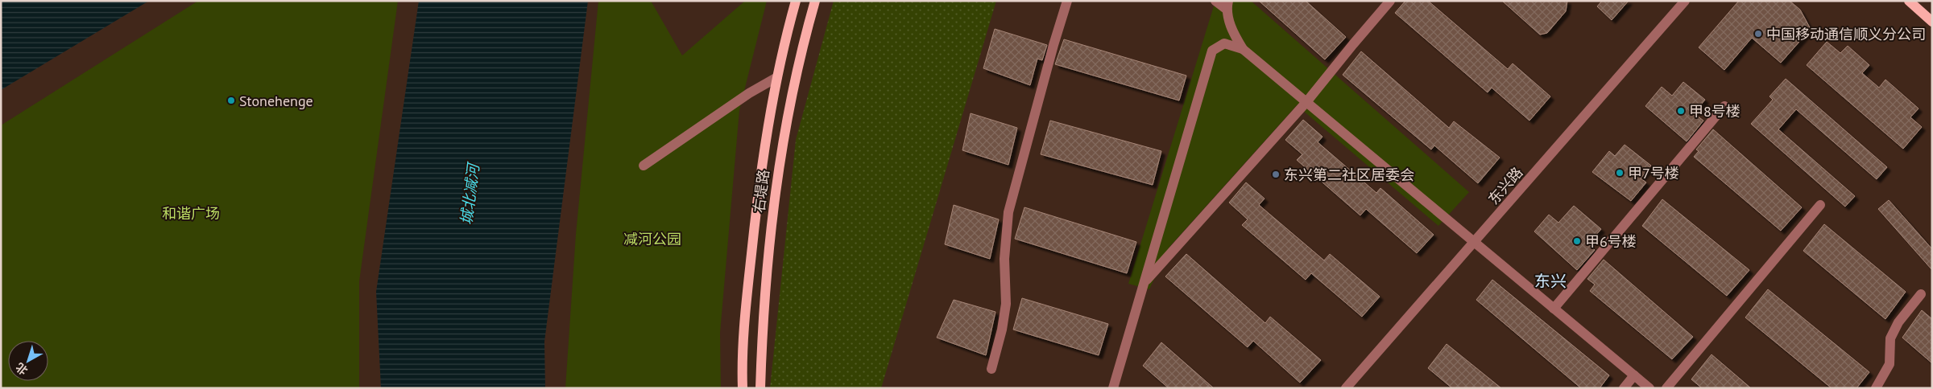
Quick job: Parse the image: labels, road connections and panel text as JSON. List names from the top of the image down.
{
  "streets": {
    "main road": ["右堤路"],
    "street": ["东兴路"]
  },
  "districts": ["东兴"],
  "water": ["城北减河"],
  "parks": ["和谐广场", "减河公园"],
  "places": [
    "中国移动通信顺义分公司",
    "Stonehenge",
    "甲8号楼",
    "甲7号楼",
    "东兴第二社区居委会",
    "甲6号楼"
  ],
  "north": "bottom left"
}
